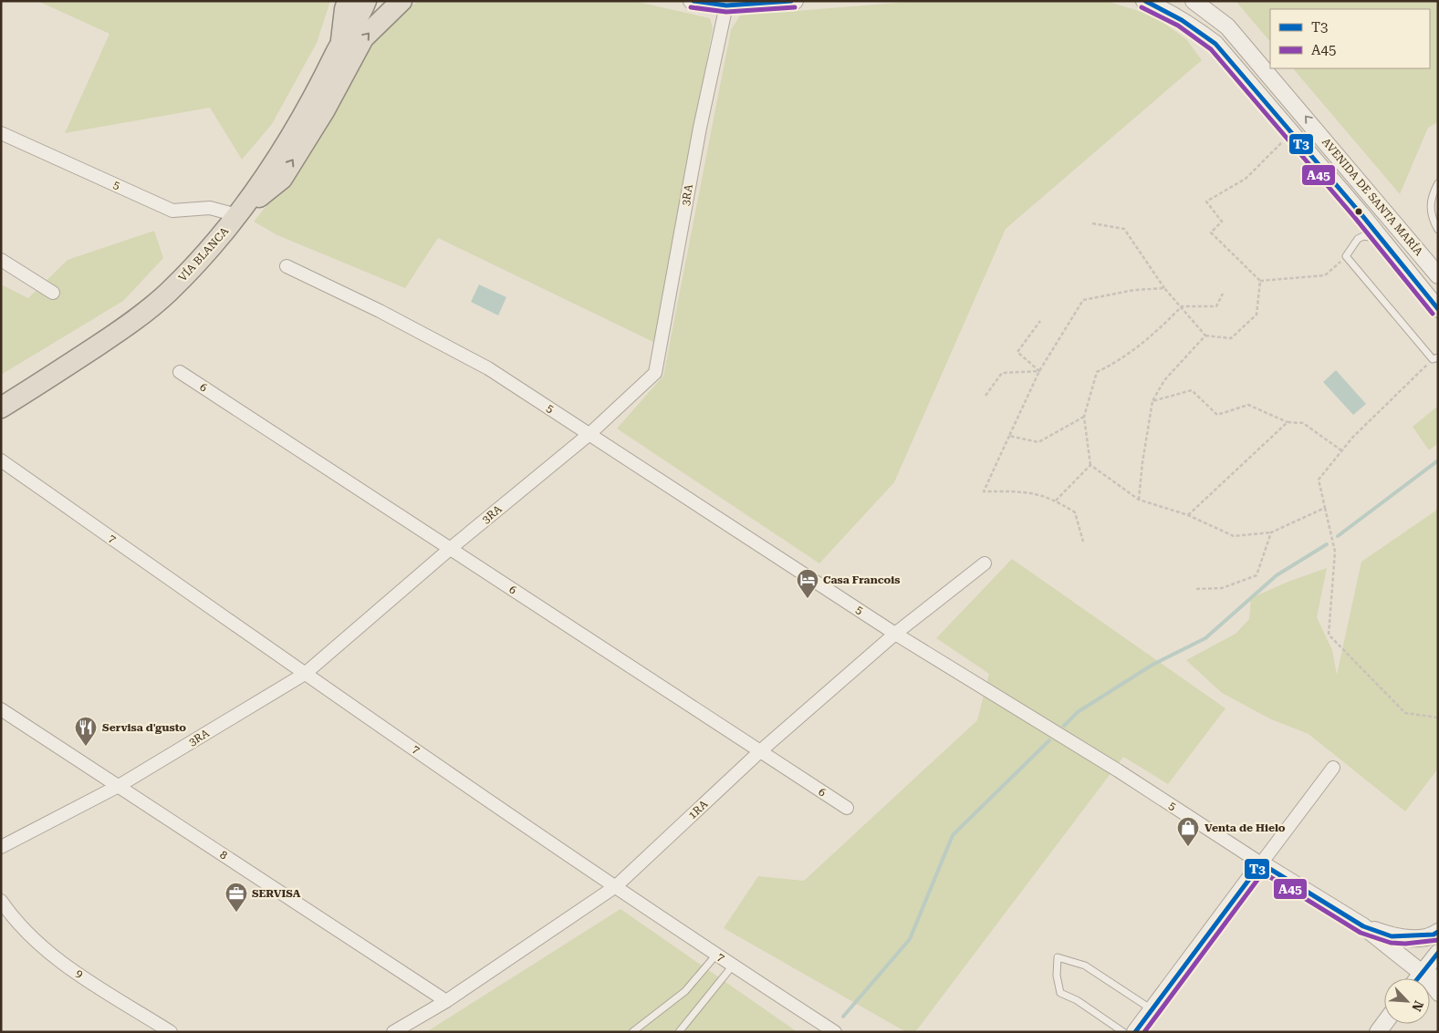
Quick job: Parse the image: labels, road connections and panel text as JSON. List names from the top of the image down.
{
  "streets": {
    "highway": ["VÍA BLANCA"],
    "street": [
      "5",
      "3RA",
      "AVENIDA DE SANTA MARÍA",
      "6",
      "7",
      "1RA",
      "8",
      "9"
    ]
  },
  "crossings": [
    ["5", "3RA"],
    ["5", "VÍA BLANCA"],
    ["5", "1RA"],
    ["3RA", "6"],
    ["3RA", "7"],
    ["3RA", "8"],
    ["6", "1RA"],
    ["7", "1RA"],
    ["1RA", "8"]
  ],
  "places": {
    "hotel": ["Casa Francois"],
    "restaurant": ["Servisa d'gusto"],
    "shop": ["Venta de Hielo"],
    "office": ["SERVISA"]
  },
  "lines": ["transit line T3", "transit line A45"],
  "legend": ["T3", "A45"],
  "north": "bottom right"
}
